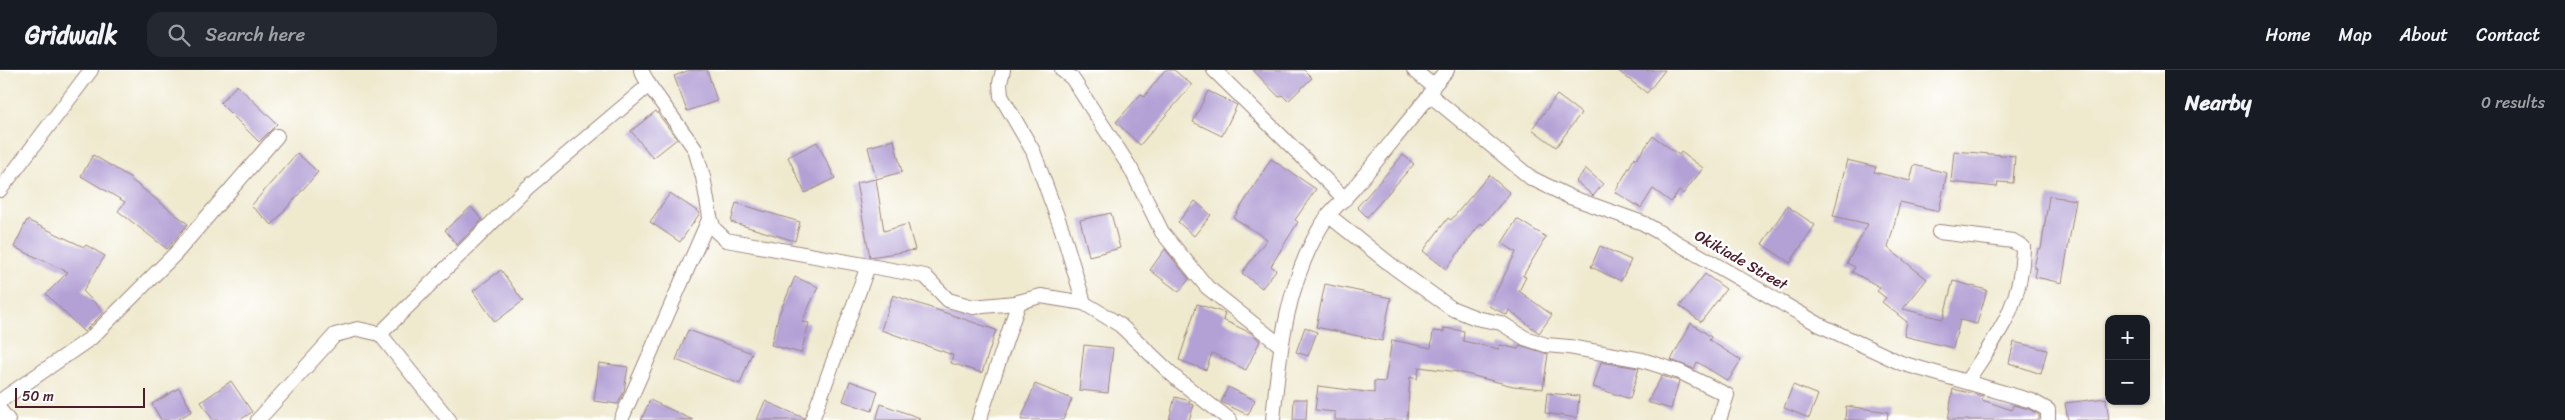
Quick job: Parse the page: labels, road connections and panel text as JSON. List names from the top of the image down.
{
  "streets": {
    "street": ["Okikiade Street"]
  },
  "scale_bar": "50 m",
  "page": {
    "header": "Gridwalk",
    "search": "Search here",
    "nav": [
      "Home",
      "Map",
      "About",
      "Contact"
    ],
    "heading": ["Nearby", "0 results"],
    "map_buttons": ["+", "−"],
    "scale": "50 m"
  }
}
